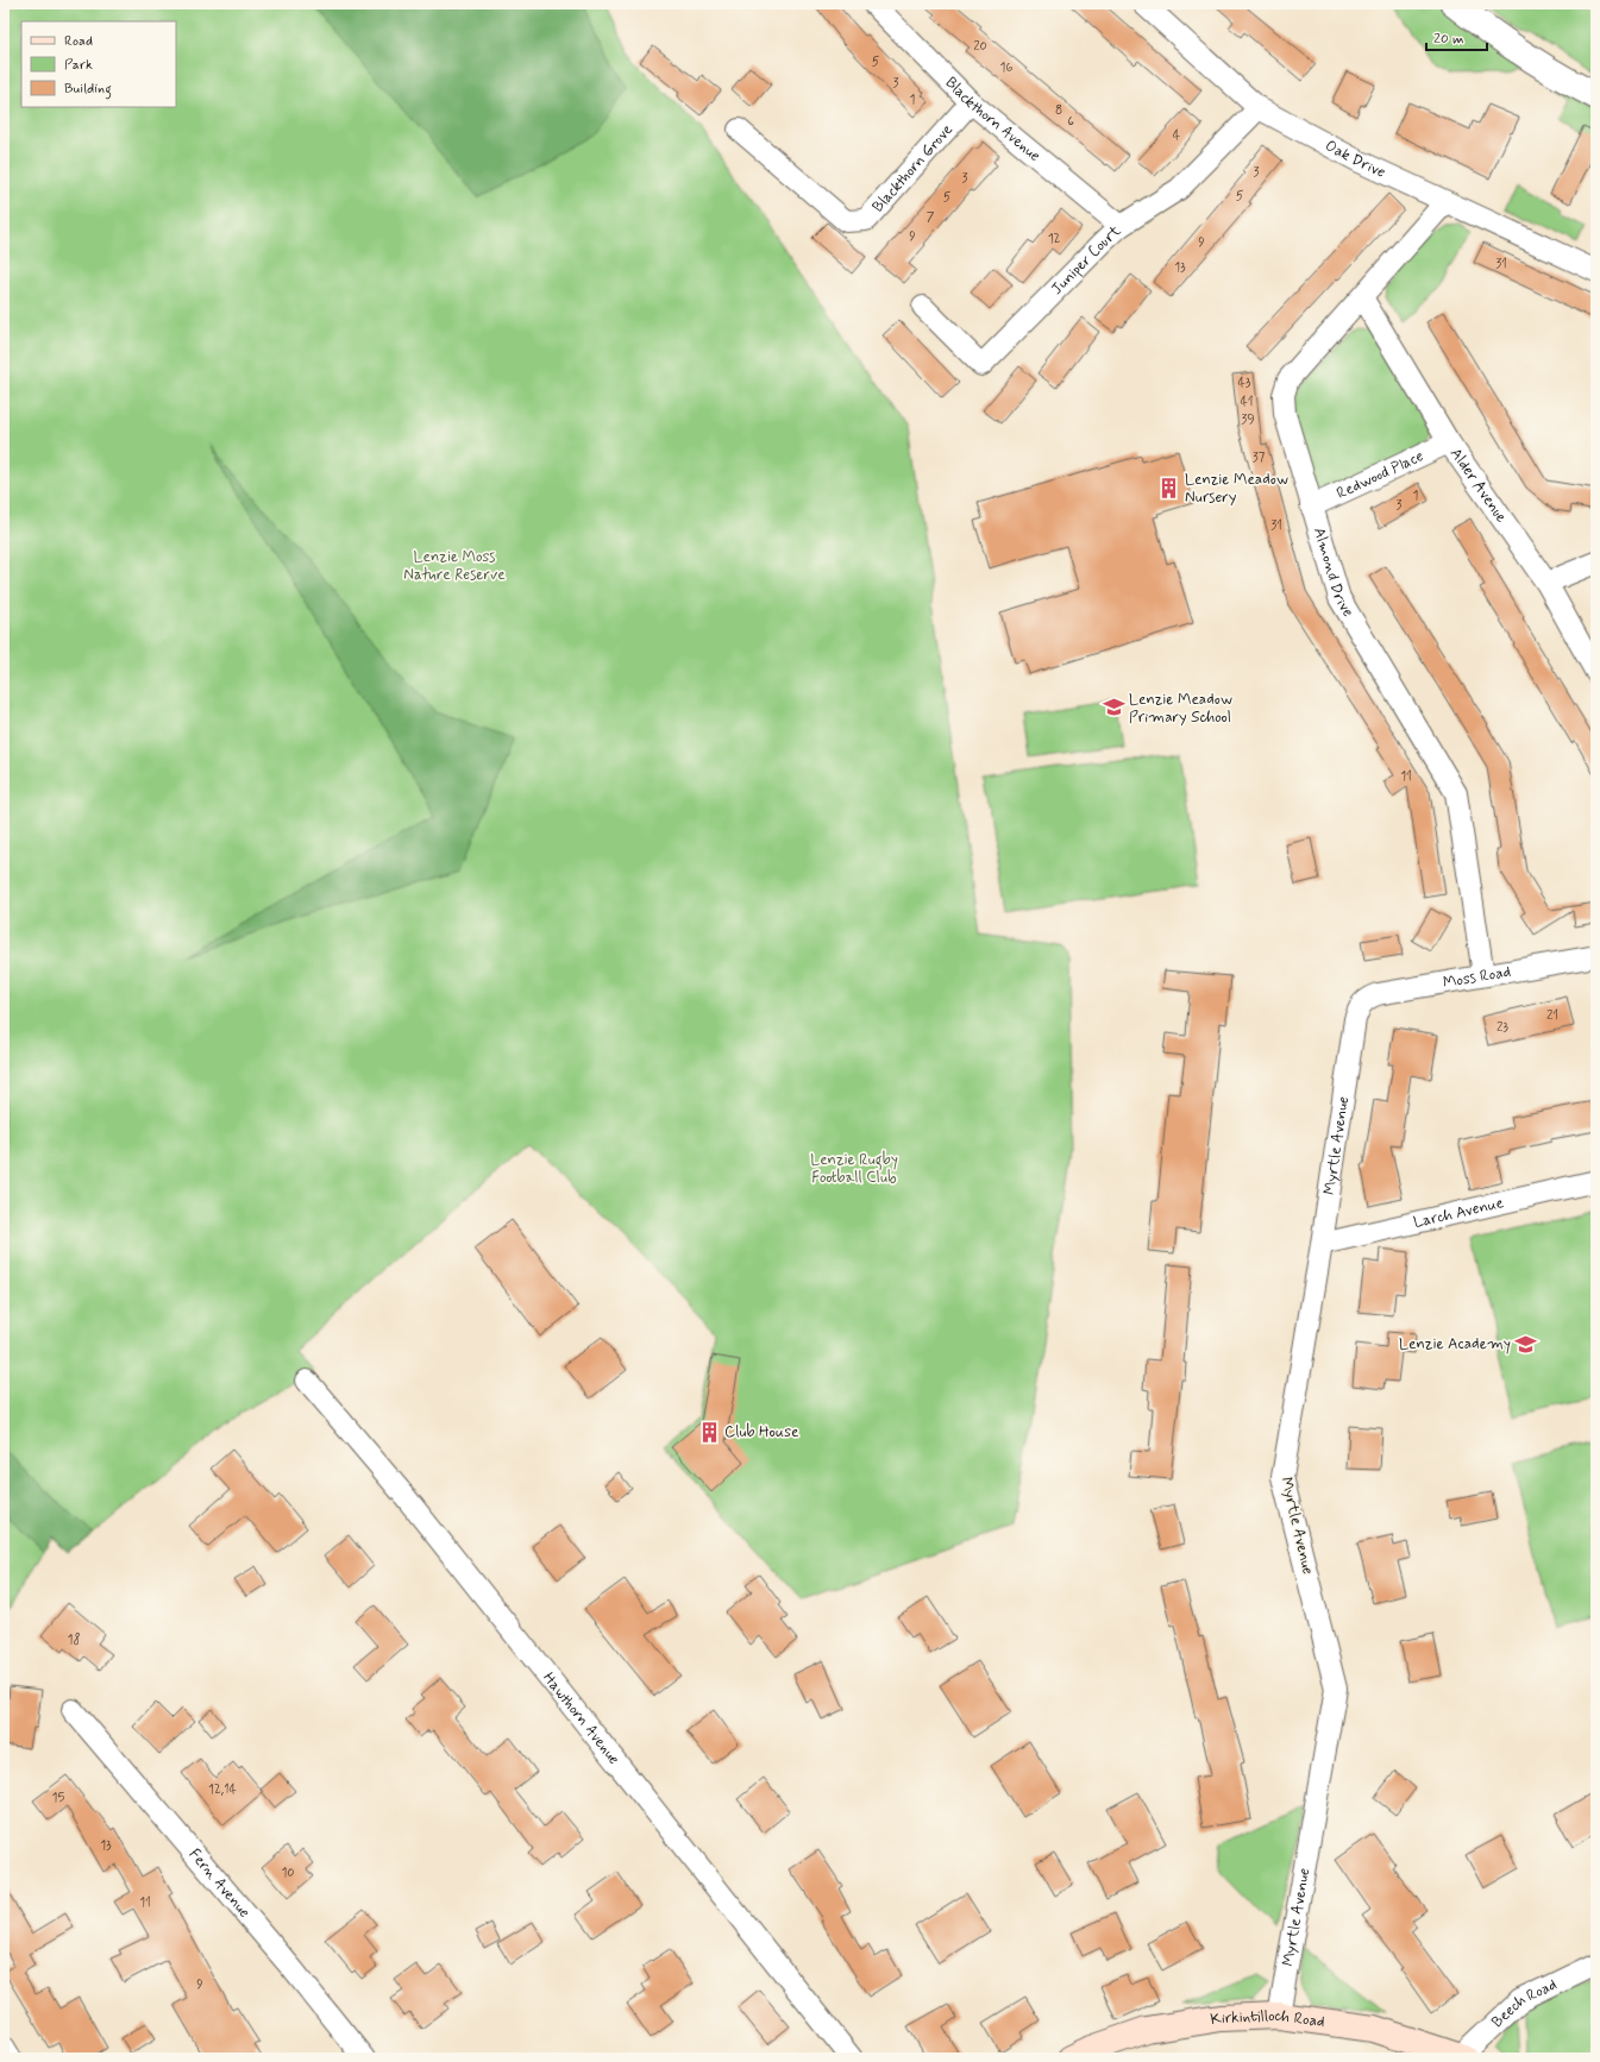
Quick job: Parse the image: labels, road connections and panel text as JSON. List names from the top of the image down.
{
  "streets": {
    "main road": ["Kirkintilloch Road"],
    "street": [
      "Blackthorn Avenue",
      "Oak Drive",
      "Blackthorn Grove",
      "Juniper Court",
      "Redwood Place",
      "Alder Avenue",
      "Almond Drive",
      "Moss Road",
      "Myrtle Avenue",
      "Larch Avenue",
      "Hawthorn Avenue",
      "Fern Avenue",
      "Beech Road"
    ]
  },
  "crossings": [
    ["Blackthorn Avenue", "Blackthorn Grove"],
    ["Blackthorn Avenue", "Juniper Court"],
    ["Oak Drive", "Juniper Court"],
    ["Oak Drive", "Almond Drive"],
    ["Redwood Place", "Alder Avenue"],
    ["Redwood Place", "Almond Drive"],
    ["Alder Avenue", "Almond Drive"],
    ["Almond Drive", "Moss Road"],
    ["Moss Road", "Myrtle Avenue"],
    ["Myrtle Avenue", "Larch Avenue"],
    ["Myrtle Avenue", "Kirkintilloch Road"],
    ["Beech Road", "Kirkintilloch Road"]
  ],
  "parks": ["Lenzie Moss Nature Reserve", "Lenzie Rugby Football Club"],
  "places": {
    "building": ["Lenzie Meadow Nursery", "Club House"],
    "school or university": ["Lenzie Meadow Primary School", "Lenzie Academy"]
  },
  "house_numbers": [
    "20",
    "5",
    "16",
    "3",
    "1",
    "8",
    "6",
    "4",
    "3",
    "3",
    "5",
    "5",
    "7",
    "9",
    "12",
    "9",
    "31",
    "13",
    "43",
    "41",
    "39",
    "37",
    "1",
    "3",
    "31",
    "11",
    "21",
    "23",
    "18",
    "12,14",
    "15",
    "13",
    "10",
    "11",
    "9"
  ],
  "legend": ["Road", "Park", "Building"],
  "scale_bar": "20 m"
}
